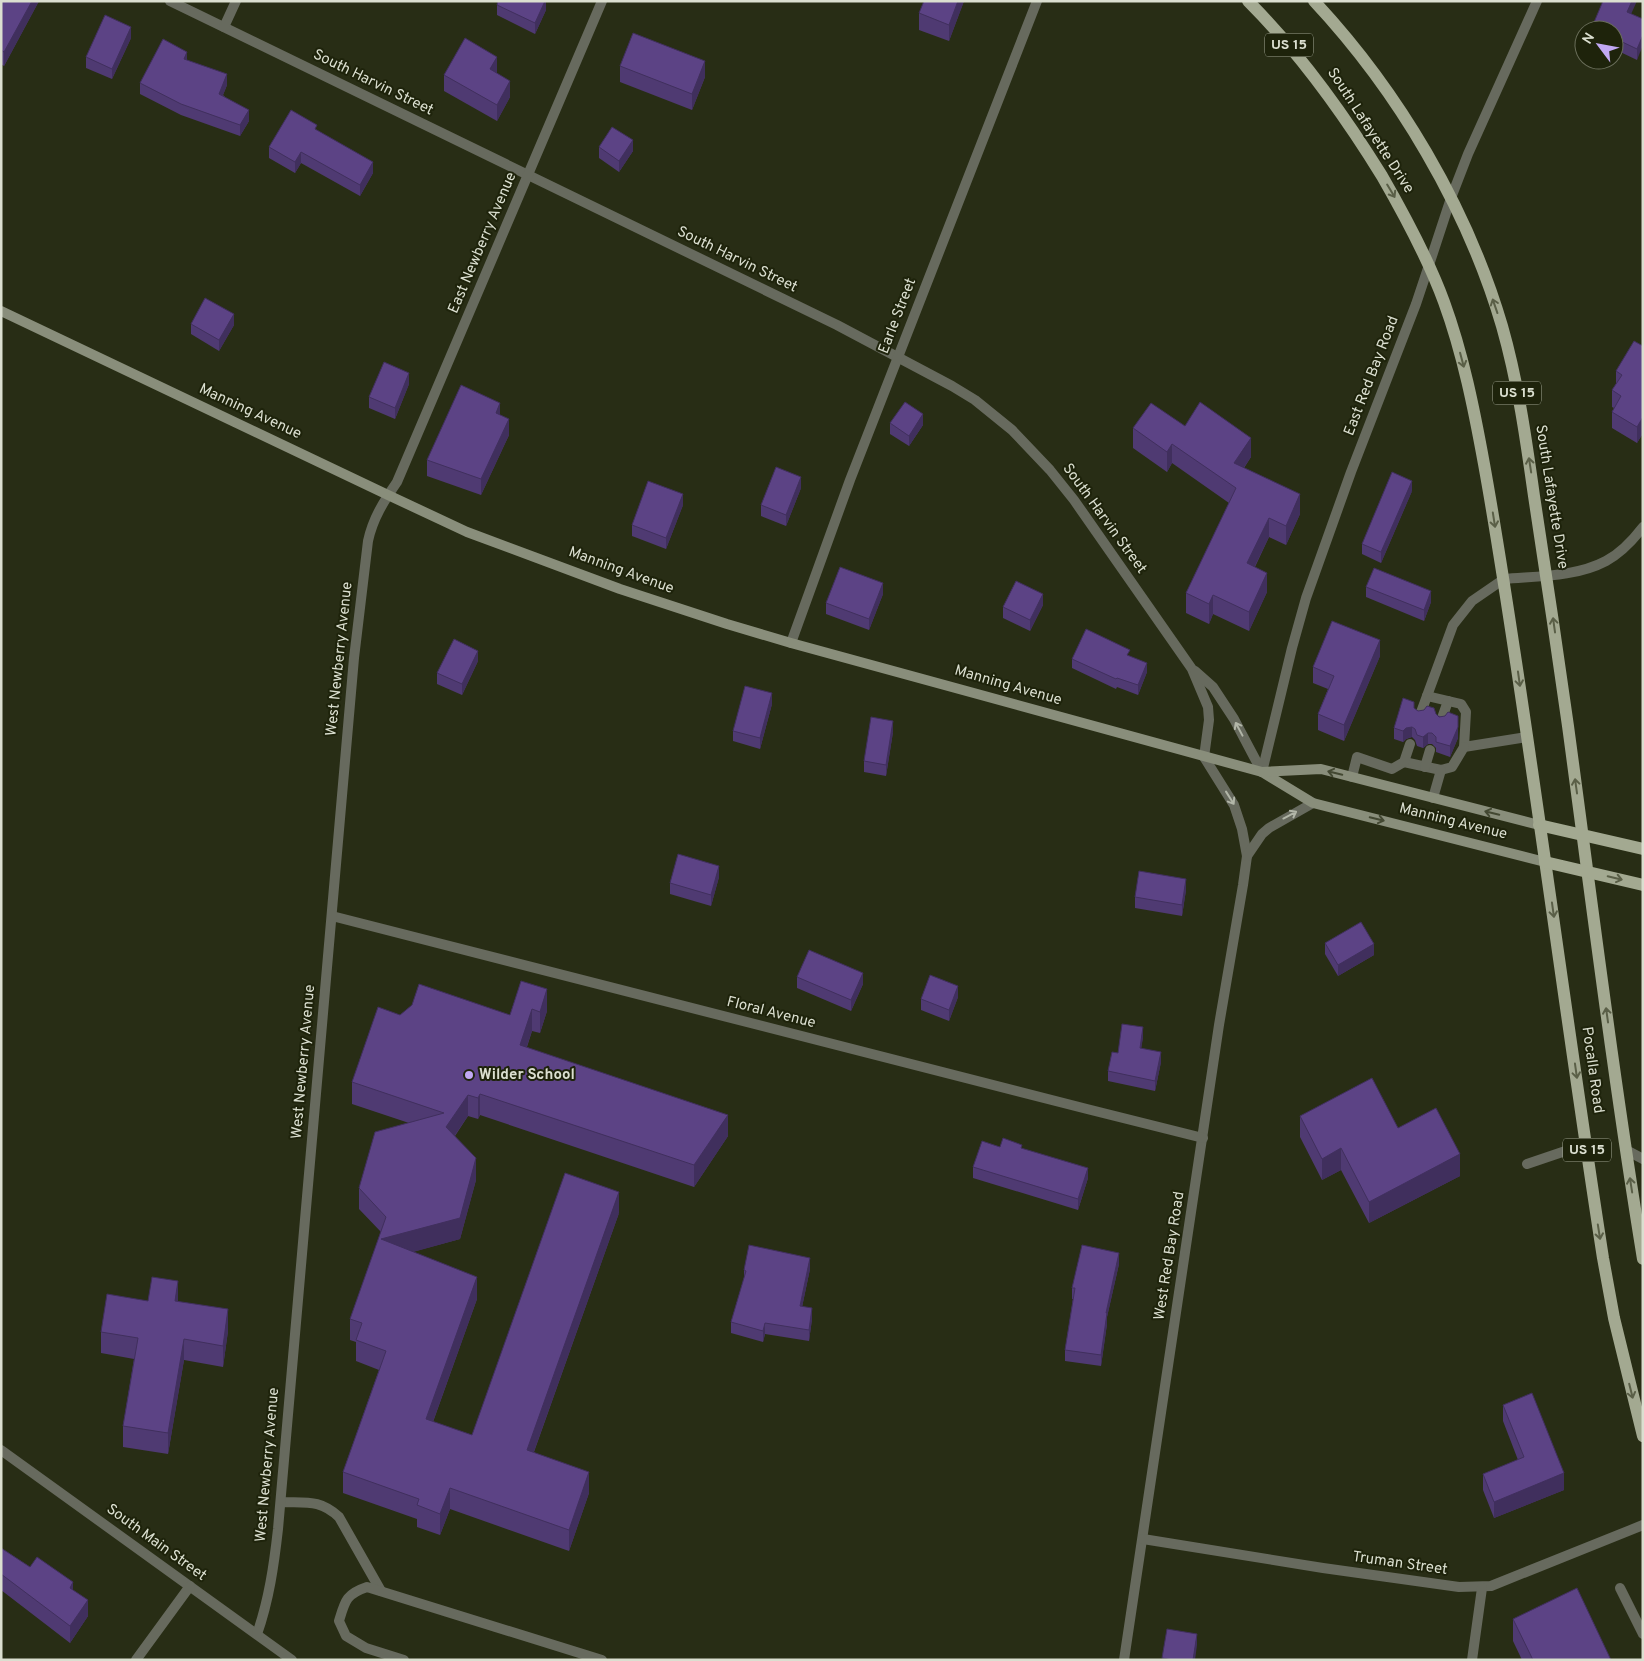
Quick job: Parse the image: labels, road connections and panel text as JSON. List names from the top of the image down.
{
  "streets": {
    "main road": [
      "US 15",
      "South Lafayette Drive",
      "Manning Avenue",
      "Pocalla Road"
    ],
    "street": [
      "South Harvin Street",
      "East Newberry Avenue",
      "Earle Street",
      "East Red Bay Road",
      "West Newberry Avenue",
      "Floral Avenue",
      "West Red Bay Road",
      "South Main Street",
      "Truman Street"
    ]
  },
  "crossings": [
    ["South Harvin Street", "East Newberry Avenue"],
    ["South Harvin Street", "Earle Street"],
    ["South Harvin Street", "East Red Bay Road"],
    ["South Harvin Street", "Manning Avenue"],
    ["South Harvin Street", "West Red Bay Road"],
    ["South Lafayette Drive", "East Red Bay Road"],
    ["South Lafayette Drive", "Manning Avenue"],
    ["South Lafayette Drive", "Pocalla Road"],
    ["East Newberry Avenue", "Manning Avenue"],
    ["East Newberry Avenue", "West Newberry Avenue"],
    ["Earle Street", "Manning Avenue"],
    ["East Red Bay Road", "Manning Avenue"],
    ["Manning Avenue", "West Newberry Avenue"],
    ["Manning Avenue", "Pocalla Road"],
    ["Manning Avenue", "West Red Bay Road"],
    ["West Newberry Avenue", "Floral Avenue"],
    ["West Newberry Avenue", "South Main Street"],
    ["Floral Avenue", "West Red Bay Road"],
    ["West Red Bay Road", "Truman Street"]
  ],
  "places": ["Wilder School"],
  "north": "top left"
}
